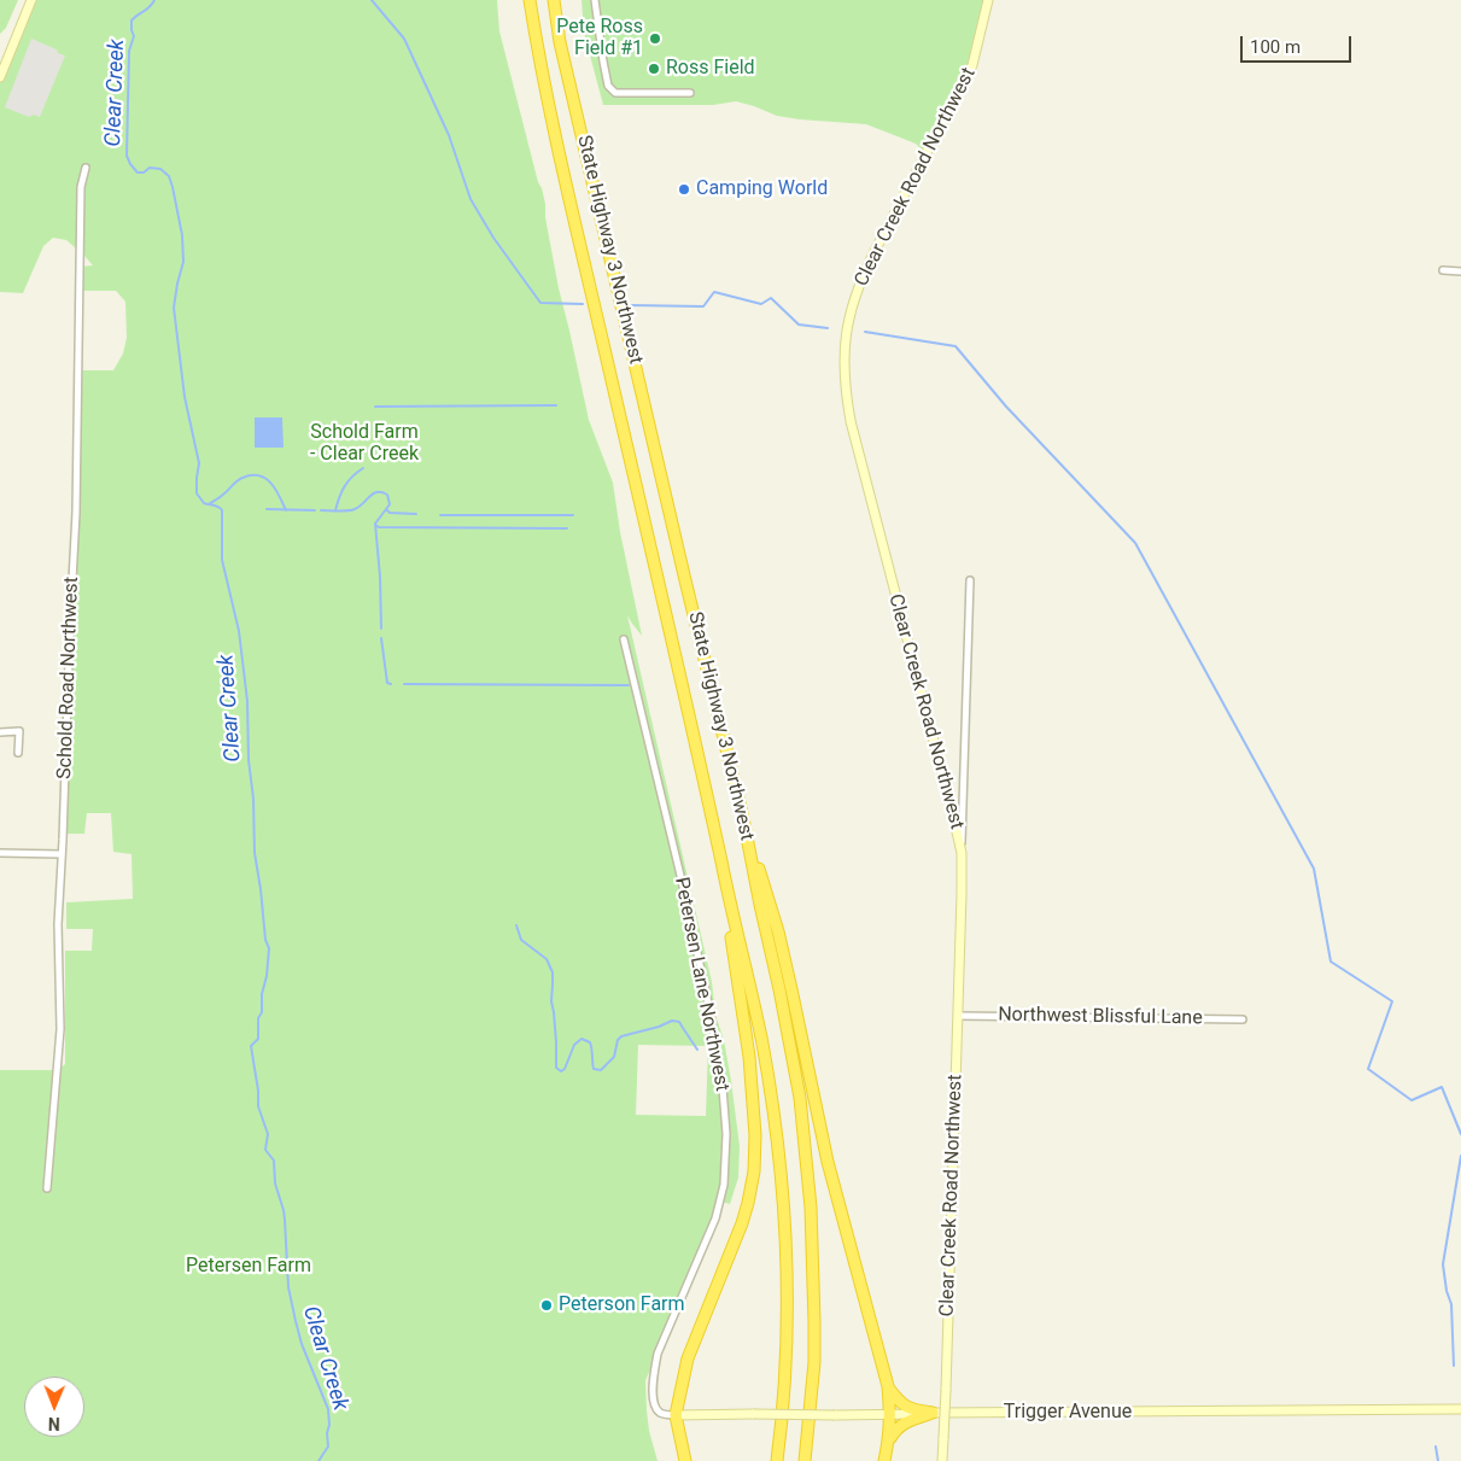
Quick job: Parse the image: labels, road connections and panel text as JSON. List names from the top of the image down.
{
  "streets": {
    "highway": ["State Highway 3 Northwest"],
    "main road": ["Clear Creek Road Northwest", "Trigger Avenue"],
    "street": ["Schold Road Northwest", "Petersen Lane Northwest", "Northwest Blissful Lane"]
  },
  "crossings": [
    ["Clear Creek Road Northwest", "Northwest Blissful Lane"],
    ["Petersen Lane Northwest", "Trigger Avenue"]
  ],
  "water": ["Clear Creek"],
  "parks": ["Schold Farm - Clear Creek", "Petersen Farm"],
  "places": [
    "Pete Ross Field #1",
    "Ross Field",
    "Camping World",
    "Peterson Farm"
  ],
  "scale_bar": "100 m",
  "north": "bottom"
}
